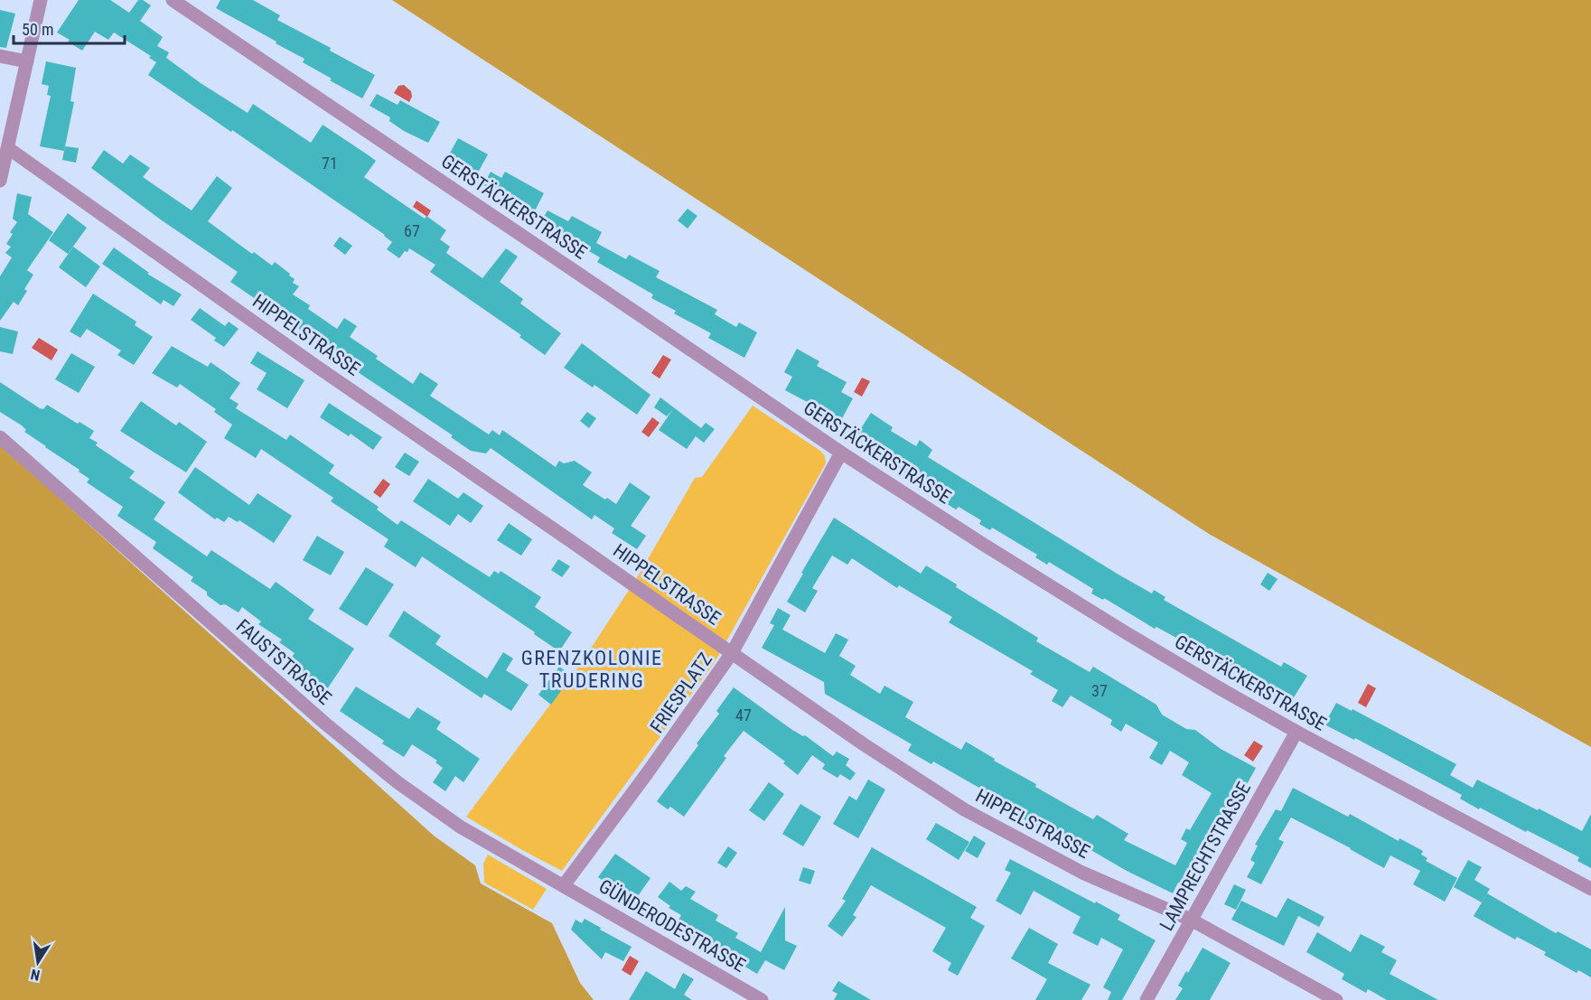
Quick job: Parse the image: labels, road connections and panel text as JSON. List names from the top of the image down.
{
  "streets": {
    "street": [
      "GERSTÄCKERSTRASSE",
      "HIPPELSTRASSE",
      "FAUSTSTRASSE",
      "FRIESPLATZ",
      "LAMPRECHTSTRASSE",
      "GÜNDERODESTRASSE"
    ]
  },
  "crossings": [
    ["GERSTÄCKERSTRASSE", "FRIESPLATZ"],
    ["GERSTÄCKERSTRASSE", "LAMPRECHTSTRASSE"],
    ["HIPPELSTRASSE", "FRIESPLATZ"],
    ["HIPPELSTRASSE", "LAMPRECHTSTRASSE"],
    ["FAUSTSTRASSE", "FRIESPLATZ"],
    ["FAUSTSTRASSE", "GÜNDERODESTRASSE"],
    ["FRIESPLATZ", "GÜNDERODESTRASSE"]
  ],
  "districts": ["GRENZKOLONIE TRUDERING"],
  "house_numbers": [
    "71",
    "67",
    "37",
    "47"
  ],
  "scale_bar": "50 m",
  "north": "bottom"
}
